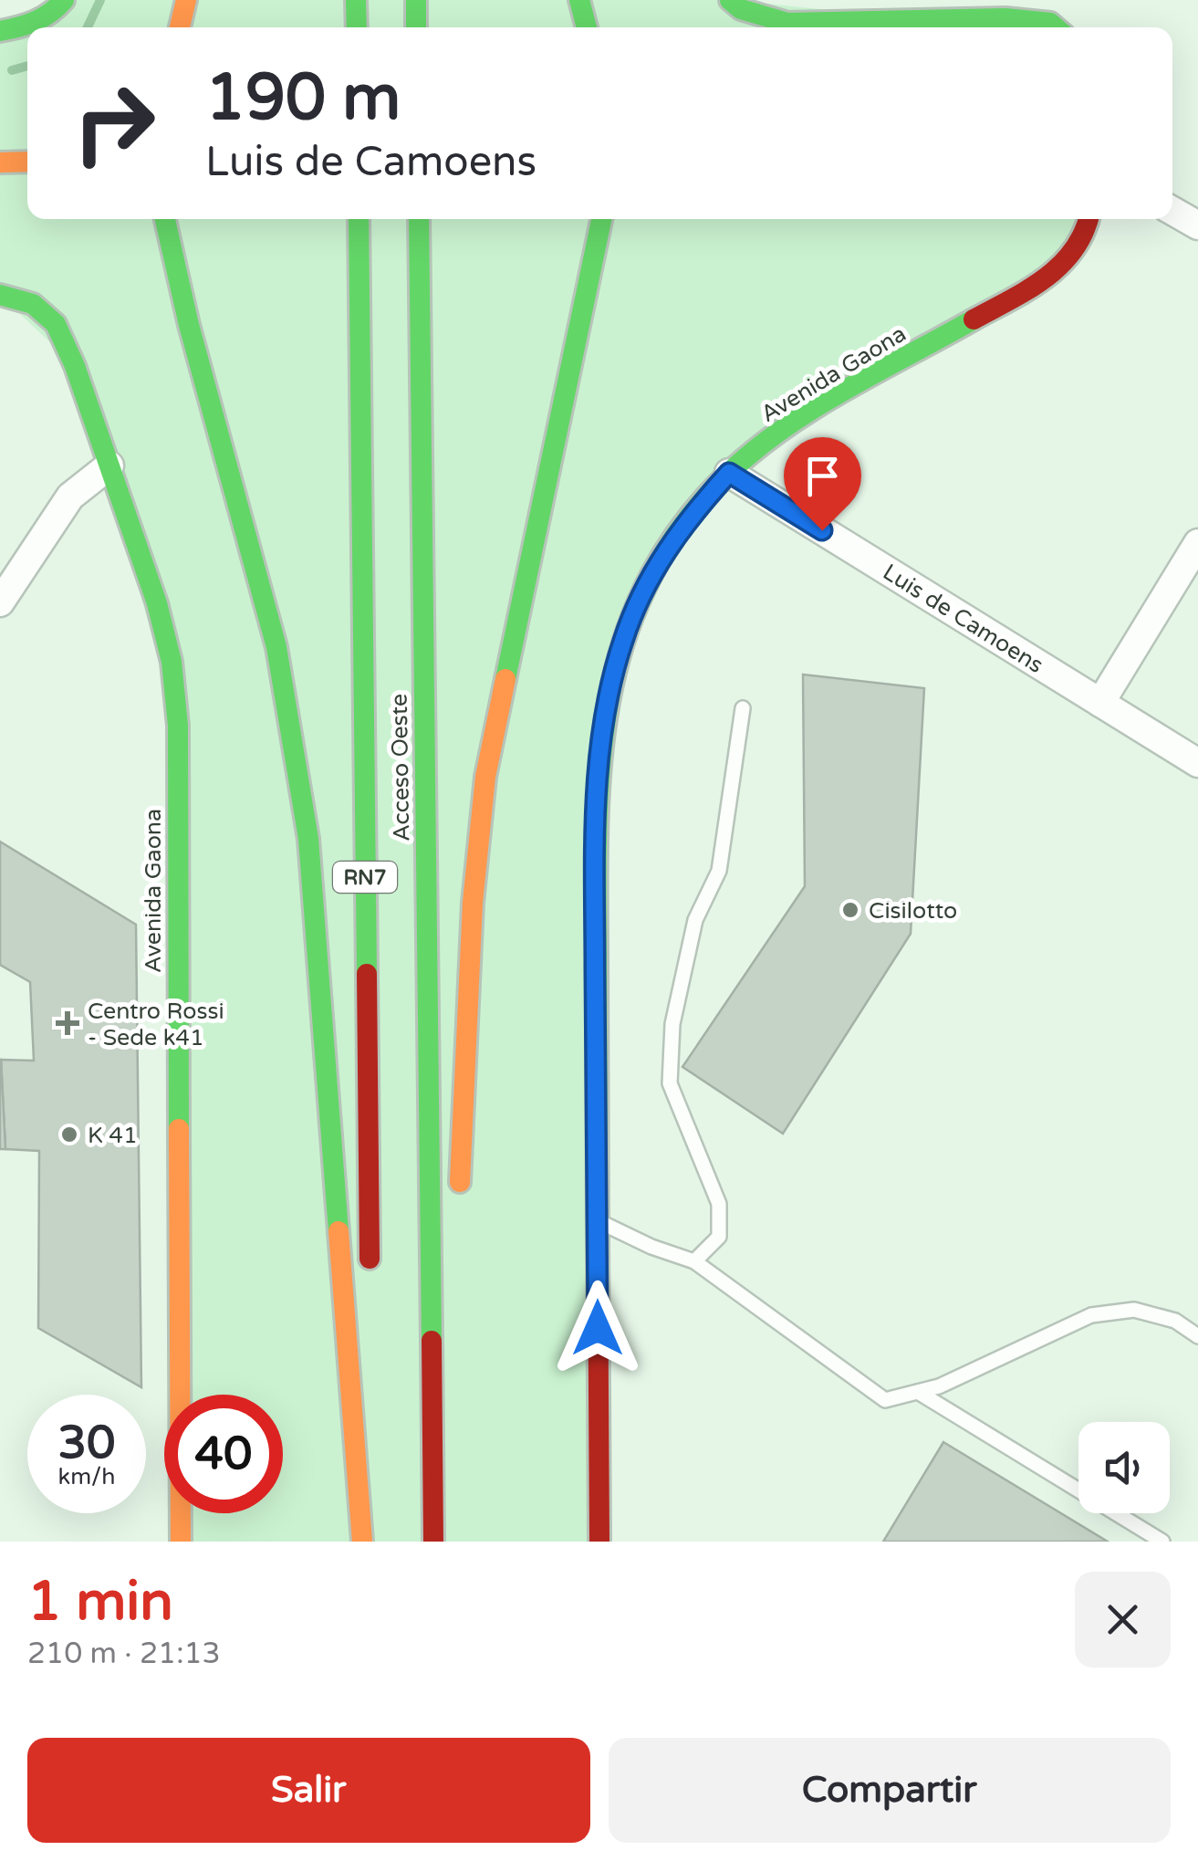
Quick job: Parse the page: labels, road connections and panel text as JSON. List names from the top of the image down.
{
  "streets": {
    "main road": ["Avenida Gaona", "Acceso Oeste", "RN7"],
    "street": ["Luis de Camoens"]
  },
  "crossings": [
    ["Avenida Gaona", "Luis de Camoens"]
  ],
  "places": {
    "other": ["Cisilotto", "K 41"],
    "health": ["Centro Rossi - Sede k41"]
  },
  "page": {
    "turn": ["190 m", "Luis de Camoens"],
    "speed": "30 km/h",
    "limit": "40",
    "heading": ["1 min", "210 m · 21:13"],
    "buttons": ["Salir", "Compartir"]
  }
}
